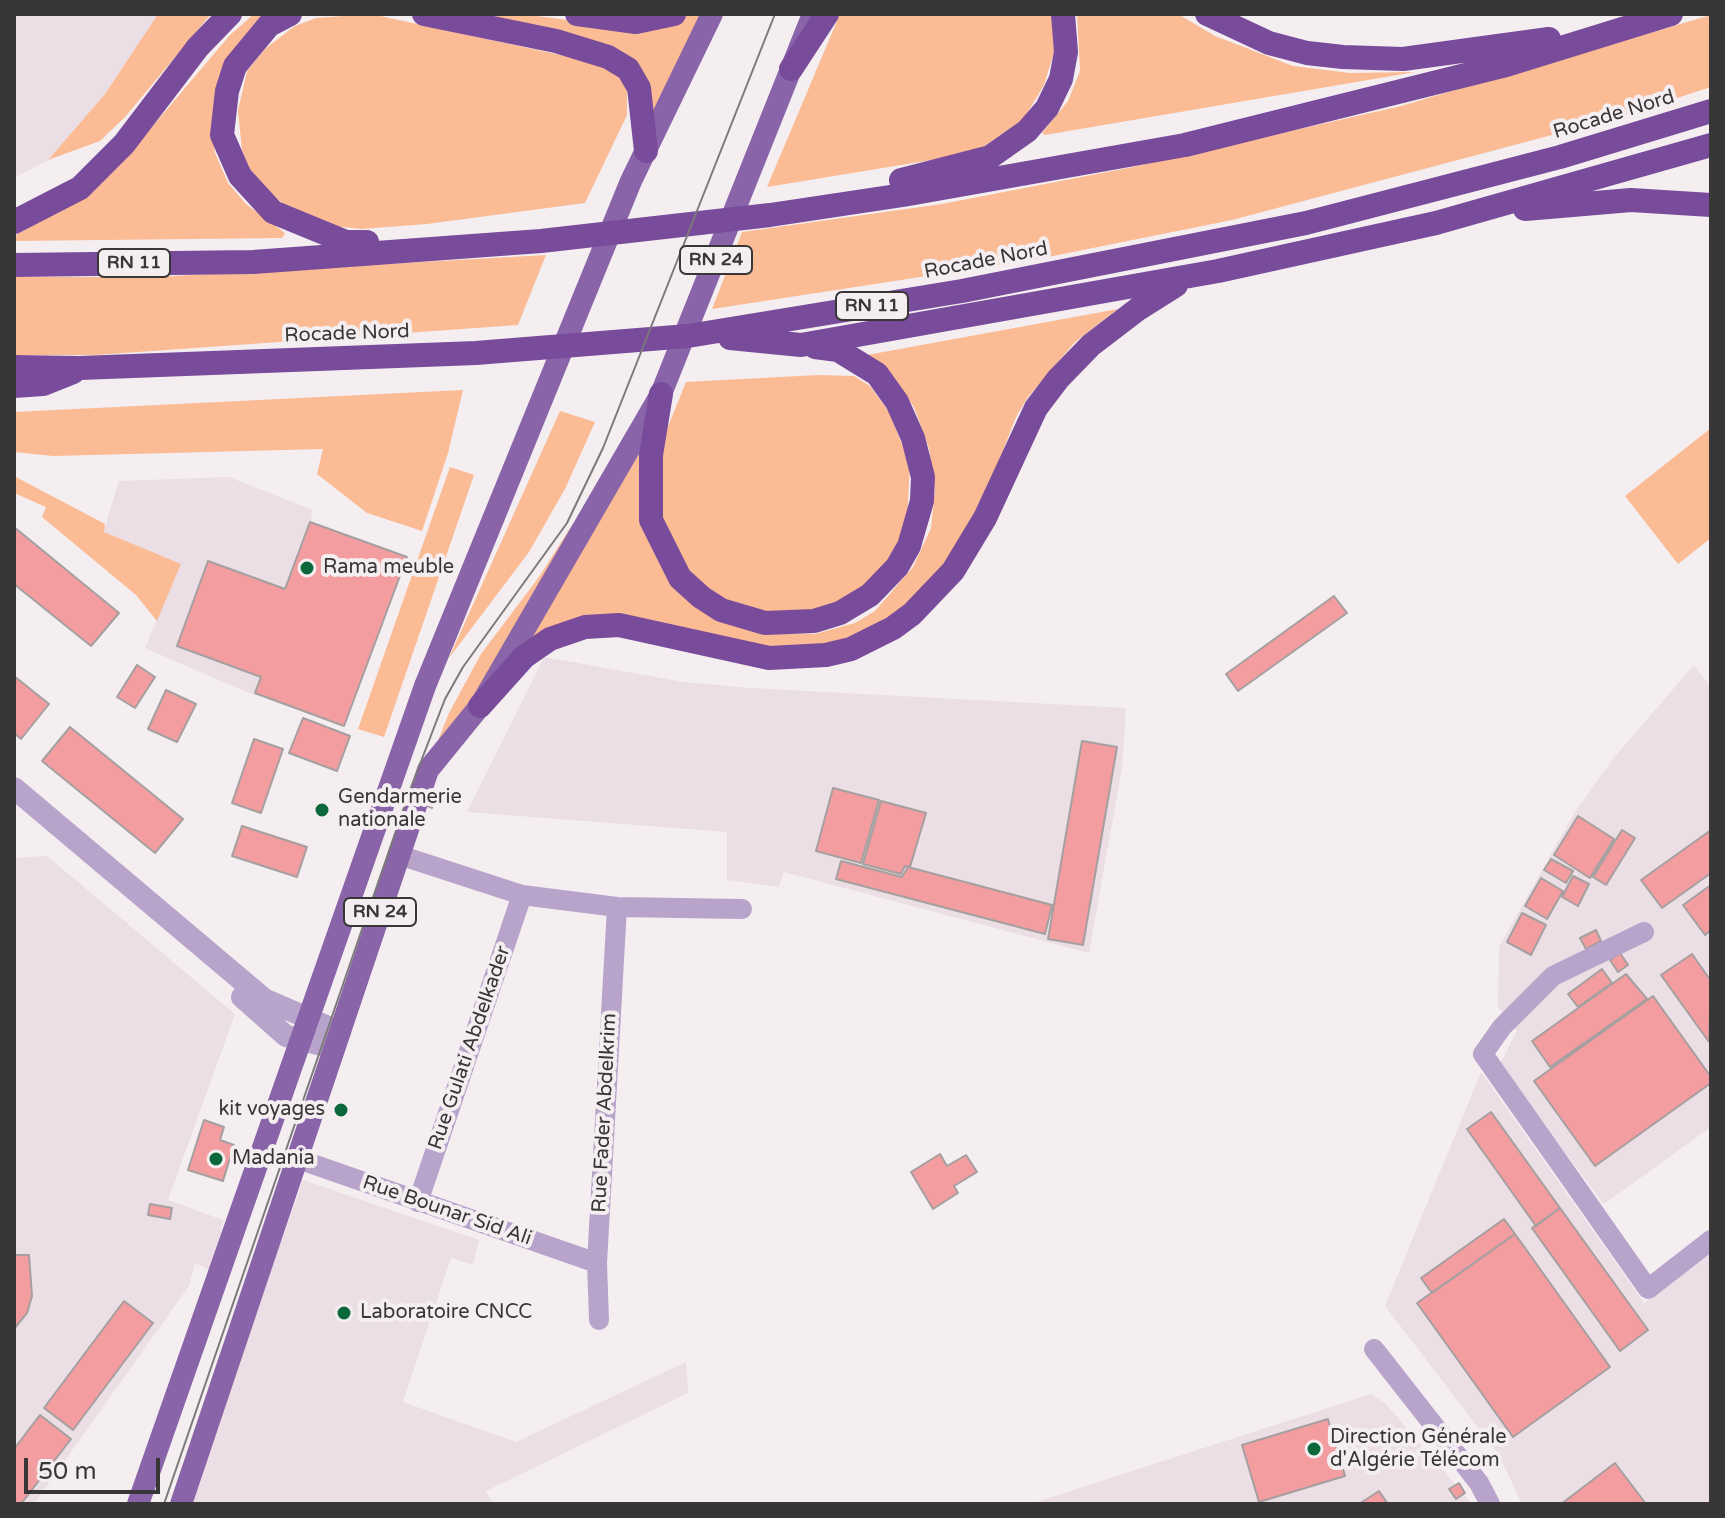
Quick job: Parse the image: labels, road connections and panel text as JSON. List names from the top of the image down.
{
  "streets": {
    "highway": ["Rocade Nord", "RN 11"],
    "main road": ["RN 24"],
    "street": ["Rue Gulati Abdelkader", "Rue Fader Abdelkrim", "Rue Bounar Sid Ali"]
  },
  "crossings": [
    ["RN 24", "Rue Bounar Sid Ali"],
    ["Rue Gulati Abdelkader", "Rue Bounar Sid Ali"],
    ["Rue Fader Abdelkrim", "Rue Bounar Sid Ali"]
  ],
  "places": [
    "Rama meuble",
    "Gendarmerie nationale",
    "kit voyages",
    "Madania",
    "Laboratoire CNCC",
    "Direction Générale d'Algérie Télécom"
  ],
  "scale_bar": "50 m"
}
